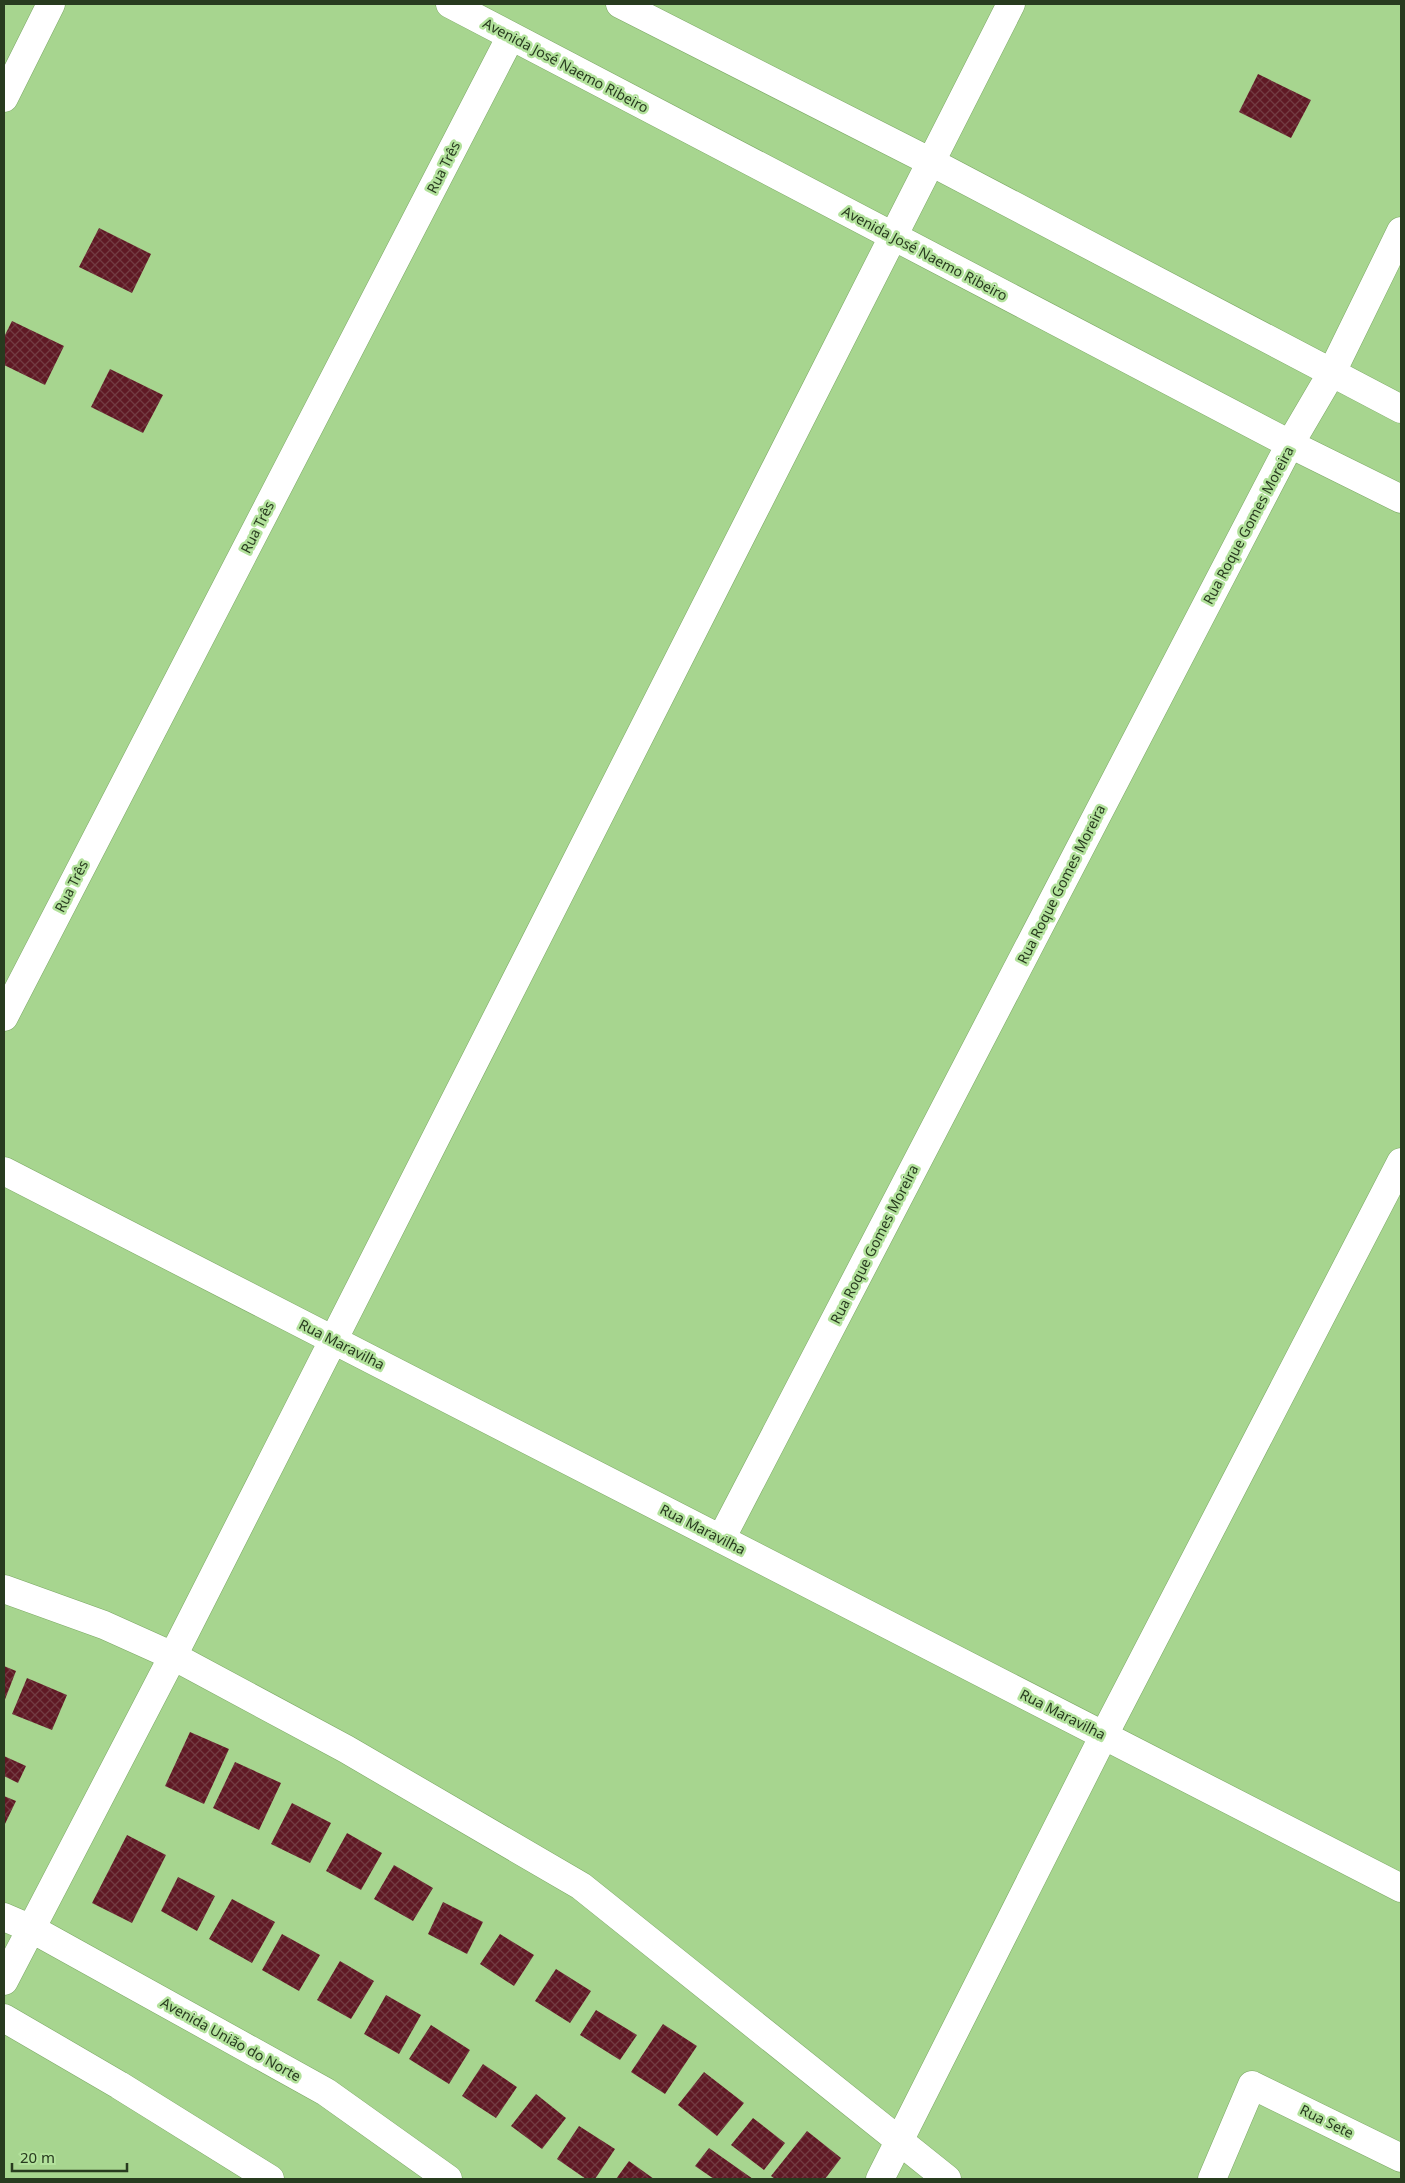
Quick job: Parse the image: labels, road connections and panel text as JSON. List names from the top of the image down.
{
  "streets": {
    "street": [
      "Avenida José Naemo Ribeiro",
      "Rua Três",
      "Rua Roque Gomes Moreira",
      "Rua Maravilha",
      "Avenida União do Norte",
      "Rua Sete"
    ]
  },
  "crossings": [
    ["Avenida José Naemo Ribeiro", "Rua Três"],
    ["Avenida José Naemo Ribeiro", "Rua Roque Gomes Moreira"],
    ["Rua Roque Gomes Moreira", "Rua Maravilha"]
  ],
  "scale_bar": "20 m"
}
